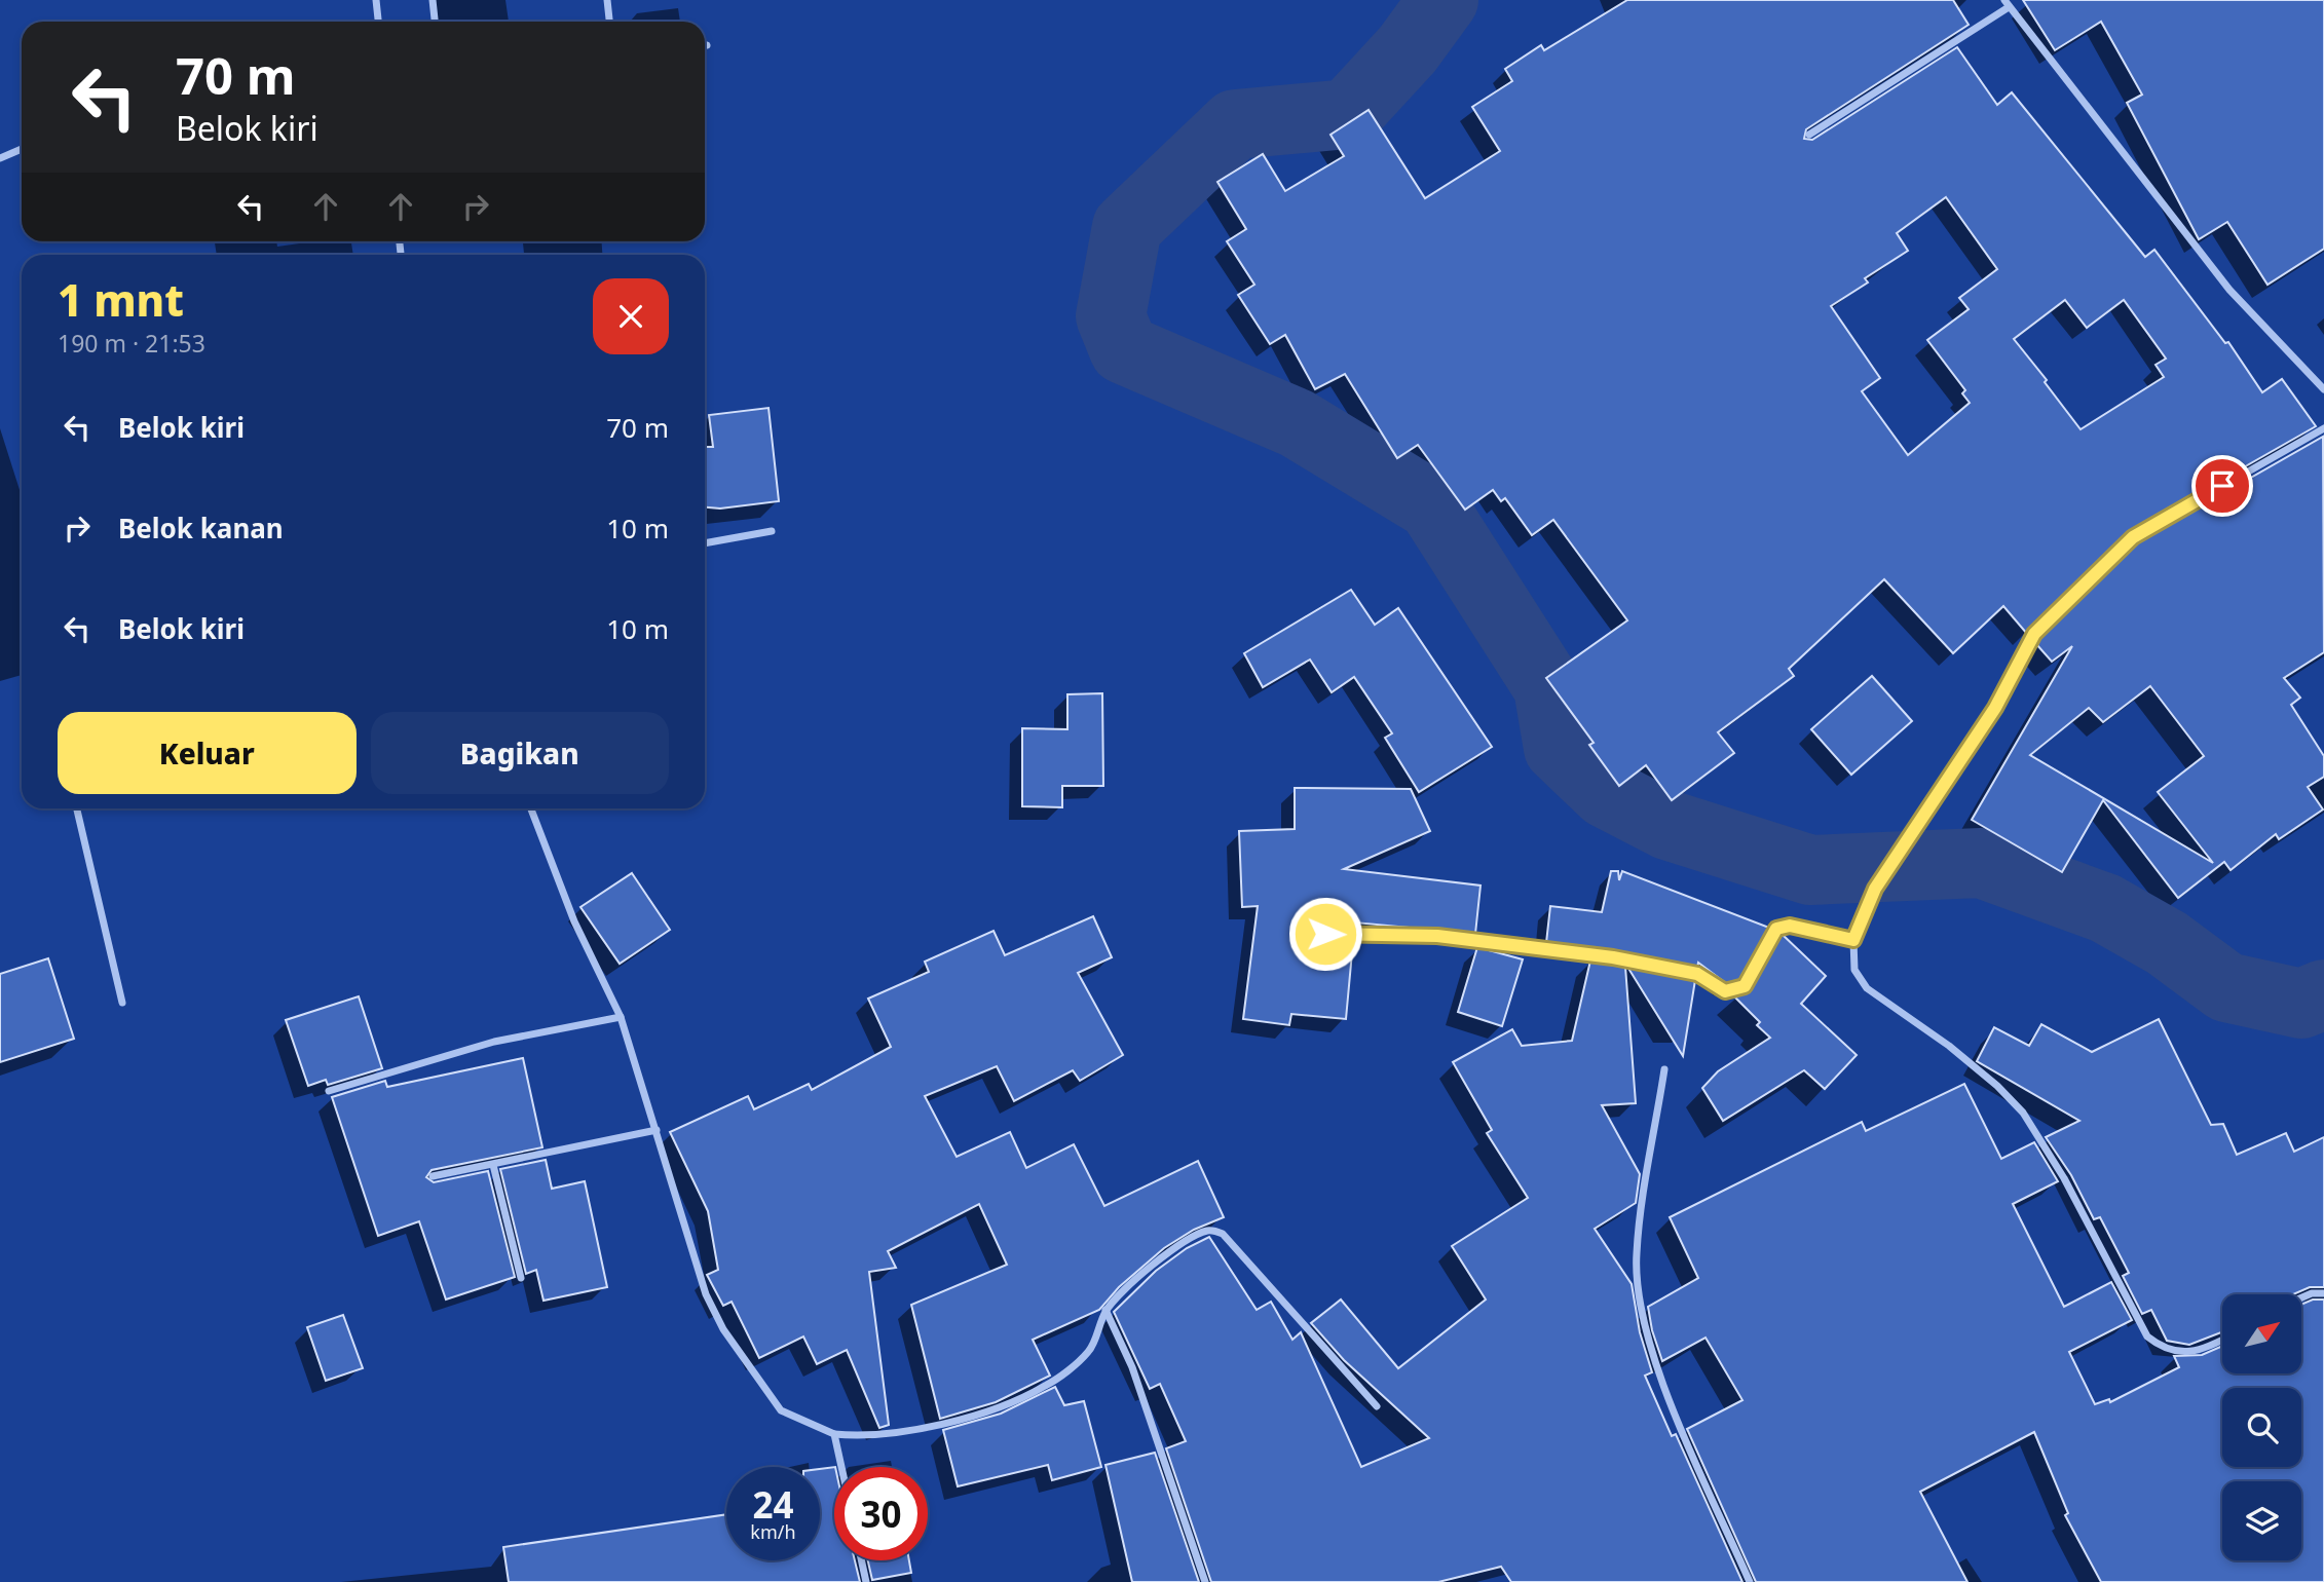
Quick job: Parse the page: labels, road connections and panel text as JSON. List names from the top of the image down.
{
  "north": "top right",
  "page": {
    "turn": ["70 m", "Belok kiri"],
    "heading": ["1 mnt", "190 m · 21:53"],
    "list": [
      {
        "name": "Belok kiri",
        "value": "70 m"
      },
      {
        "name": "Belok kanan",
        "value": "10 m"
      },
      {
        "name": "Belok kiri",
        "value": "10 m"
      }
    ],
    "buttons": ["Keluar", "Bagikan"],
    "speed": "24 km/h",
    "limit": "30"
  }
}
